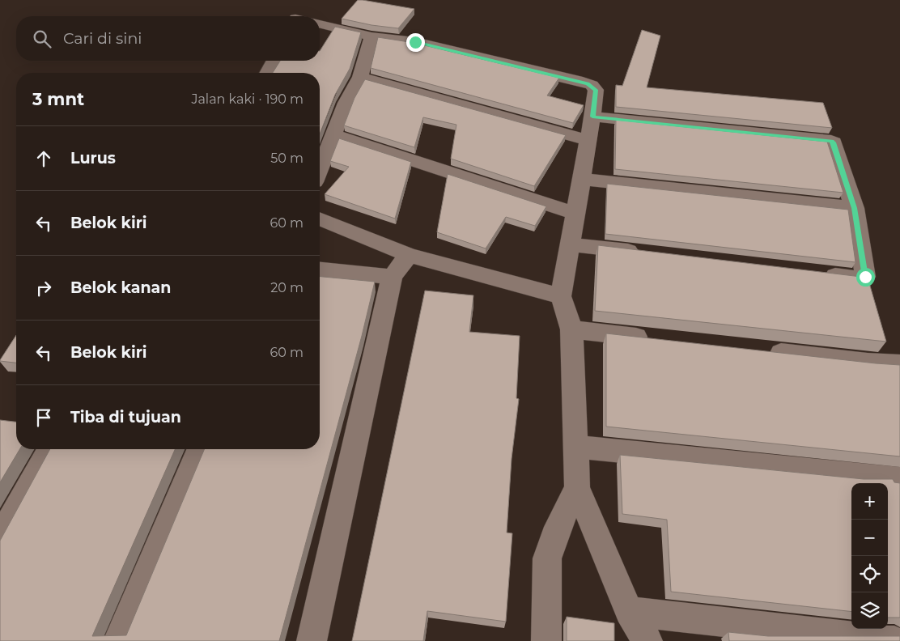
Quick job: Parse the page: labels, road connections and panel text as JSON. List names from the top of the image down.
{
  "page": {
    "search": "Cari di sini",
    "heading": ["3 mnt", "Jalan kaki · 190 m"],
    "list": [
      ["Lurus", "50 m"],
      ["Belok kiri", "60 m"],
      ["Belok kanan", "20 m"],
      ["Belok kiri", "60 m"],
      "Tiba di tujuan"
    ],
    "map_buttons": ["+", "−"]
  }
}
